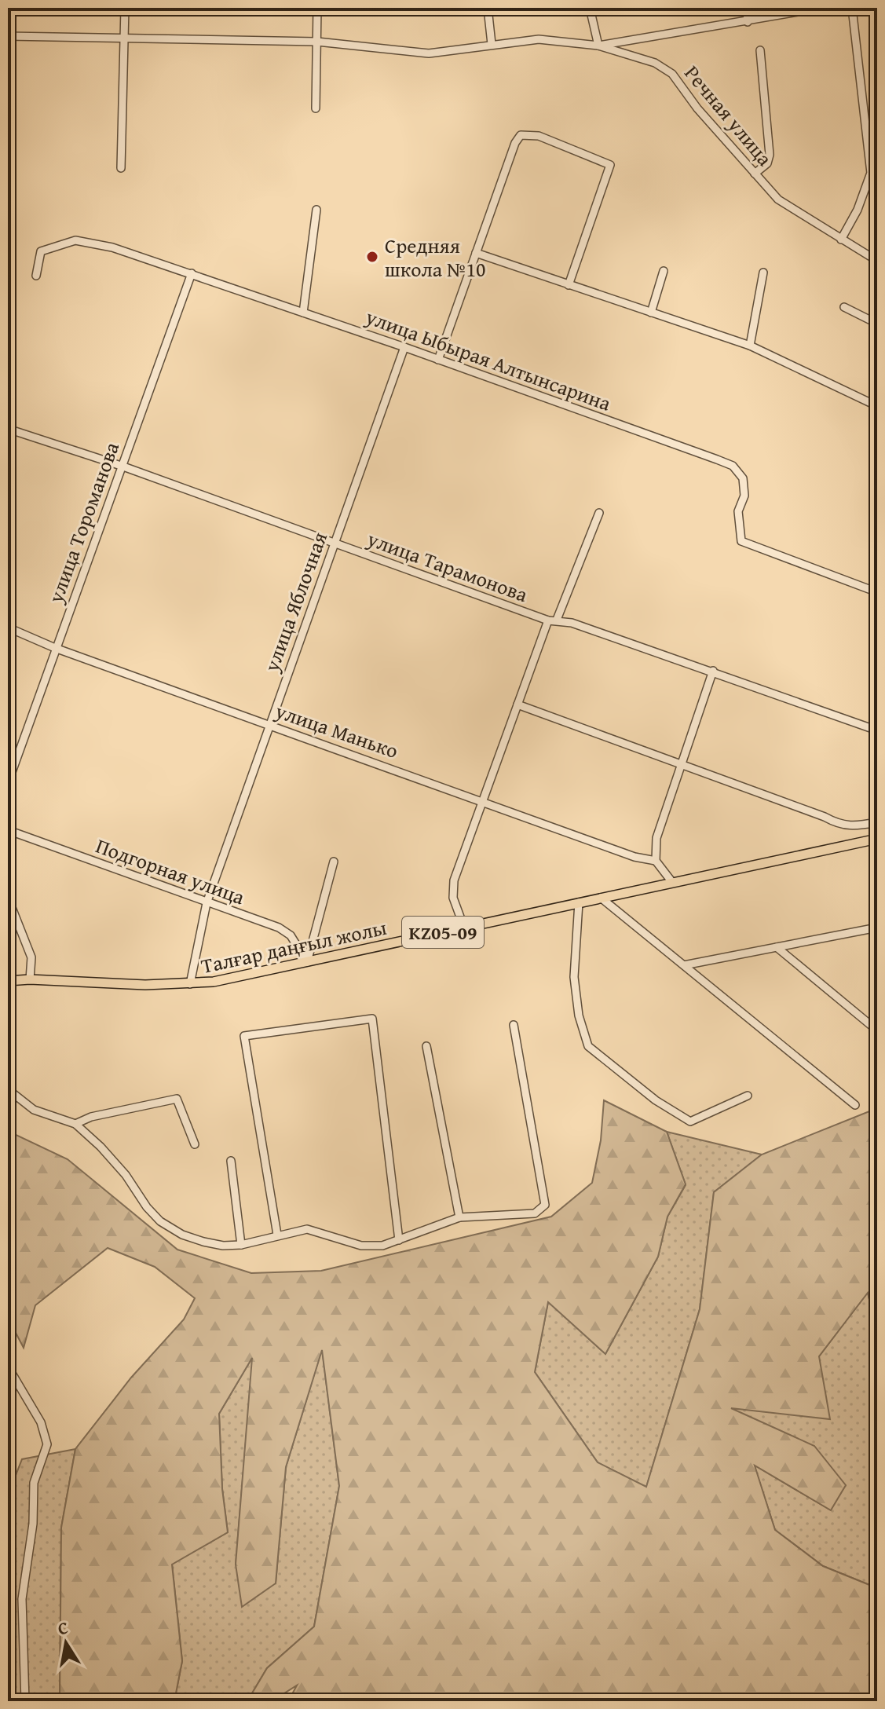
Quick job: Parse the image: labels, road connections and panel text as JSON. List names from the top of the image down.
{
  "streets": {
    "main road": ["KZ05-09", "Талғар даңғыл жолы"],
    "street": [
      "Речная улица",
      "улица Ыбырая Алтынсарина",
      "улица Тороманова",
      "улица Тарамонова",
      "улица Яблочная",
      "улица Манько",
      "Подгорная улица"
    ]
  },
  "crossings": [
    ["улица Ыбырая Алтынсарина", "улица Тороманова"],
    ["улица Ыбырая Алтынсарина", "улица Яблочная"],
    ["улица Тороманова", "улица Тарамонова"],
    ["улица Тороманова", "улица Манько"],
    ["улица Тарамонова", "улица Яблочная"],
    ["улица Яблочная", "улица Манько"],
    ["улица Яблочная", "Подгорная улица"],
    ["улица Яблочная", "Талғар даңғыл жолы"],
    ["Подгорная улица", "Талғар даңғыл жолы"]
  ],
  "places": ["Средняя школа №10"],
  "north": "top"
}
